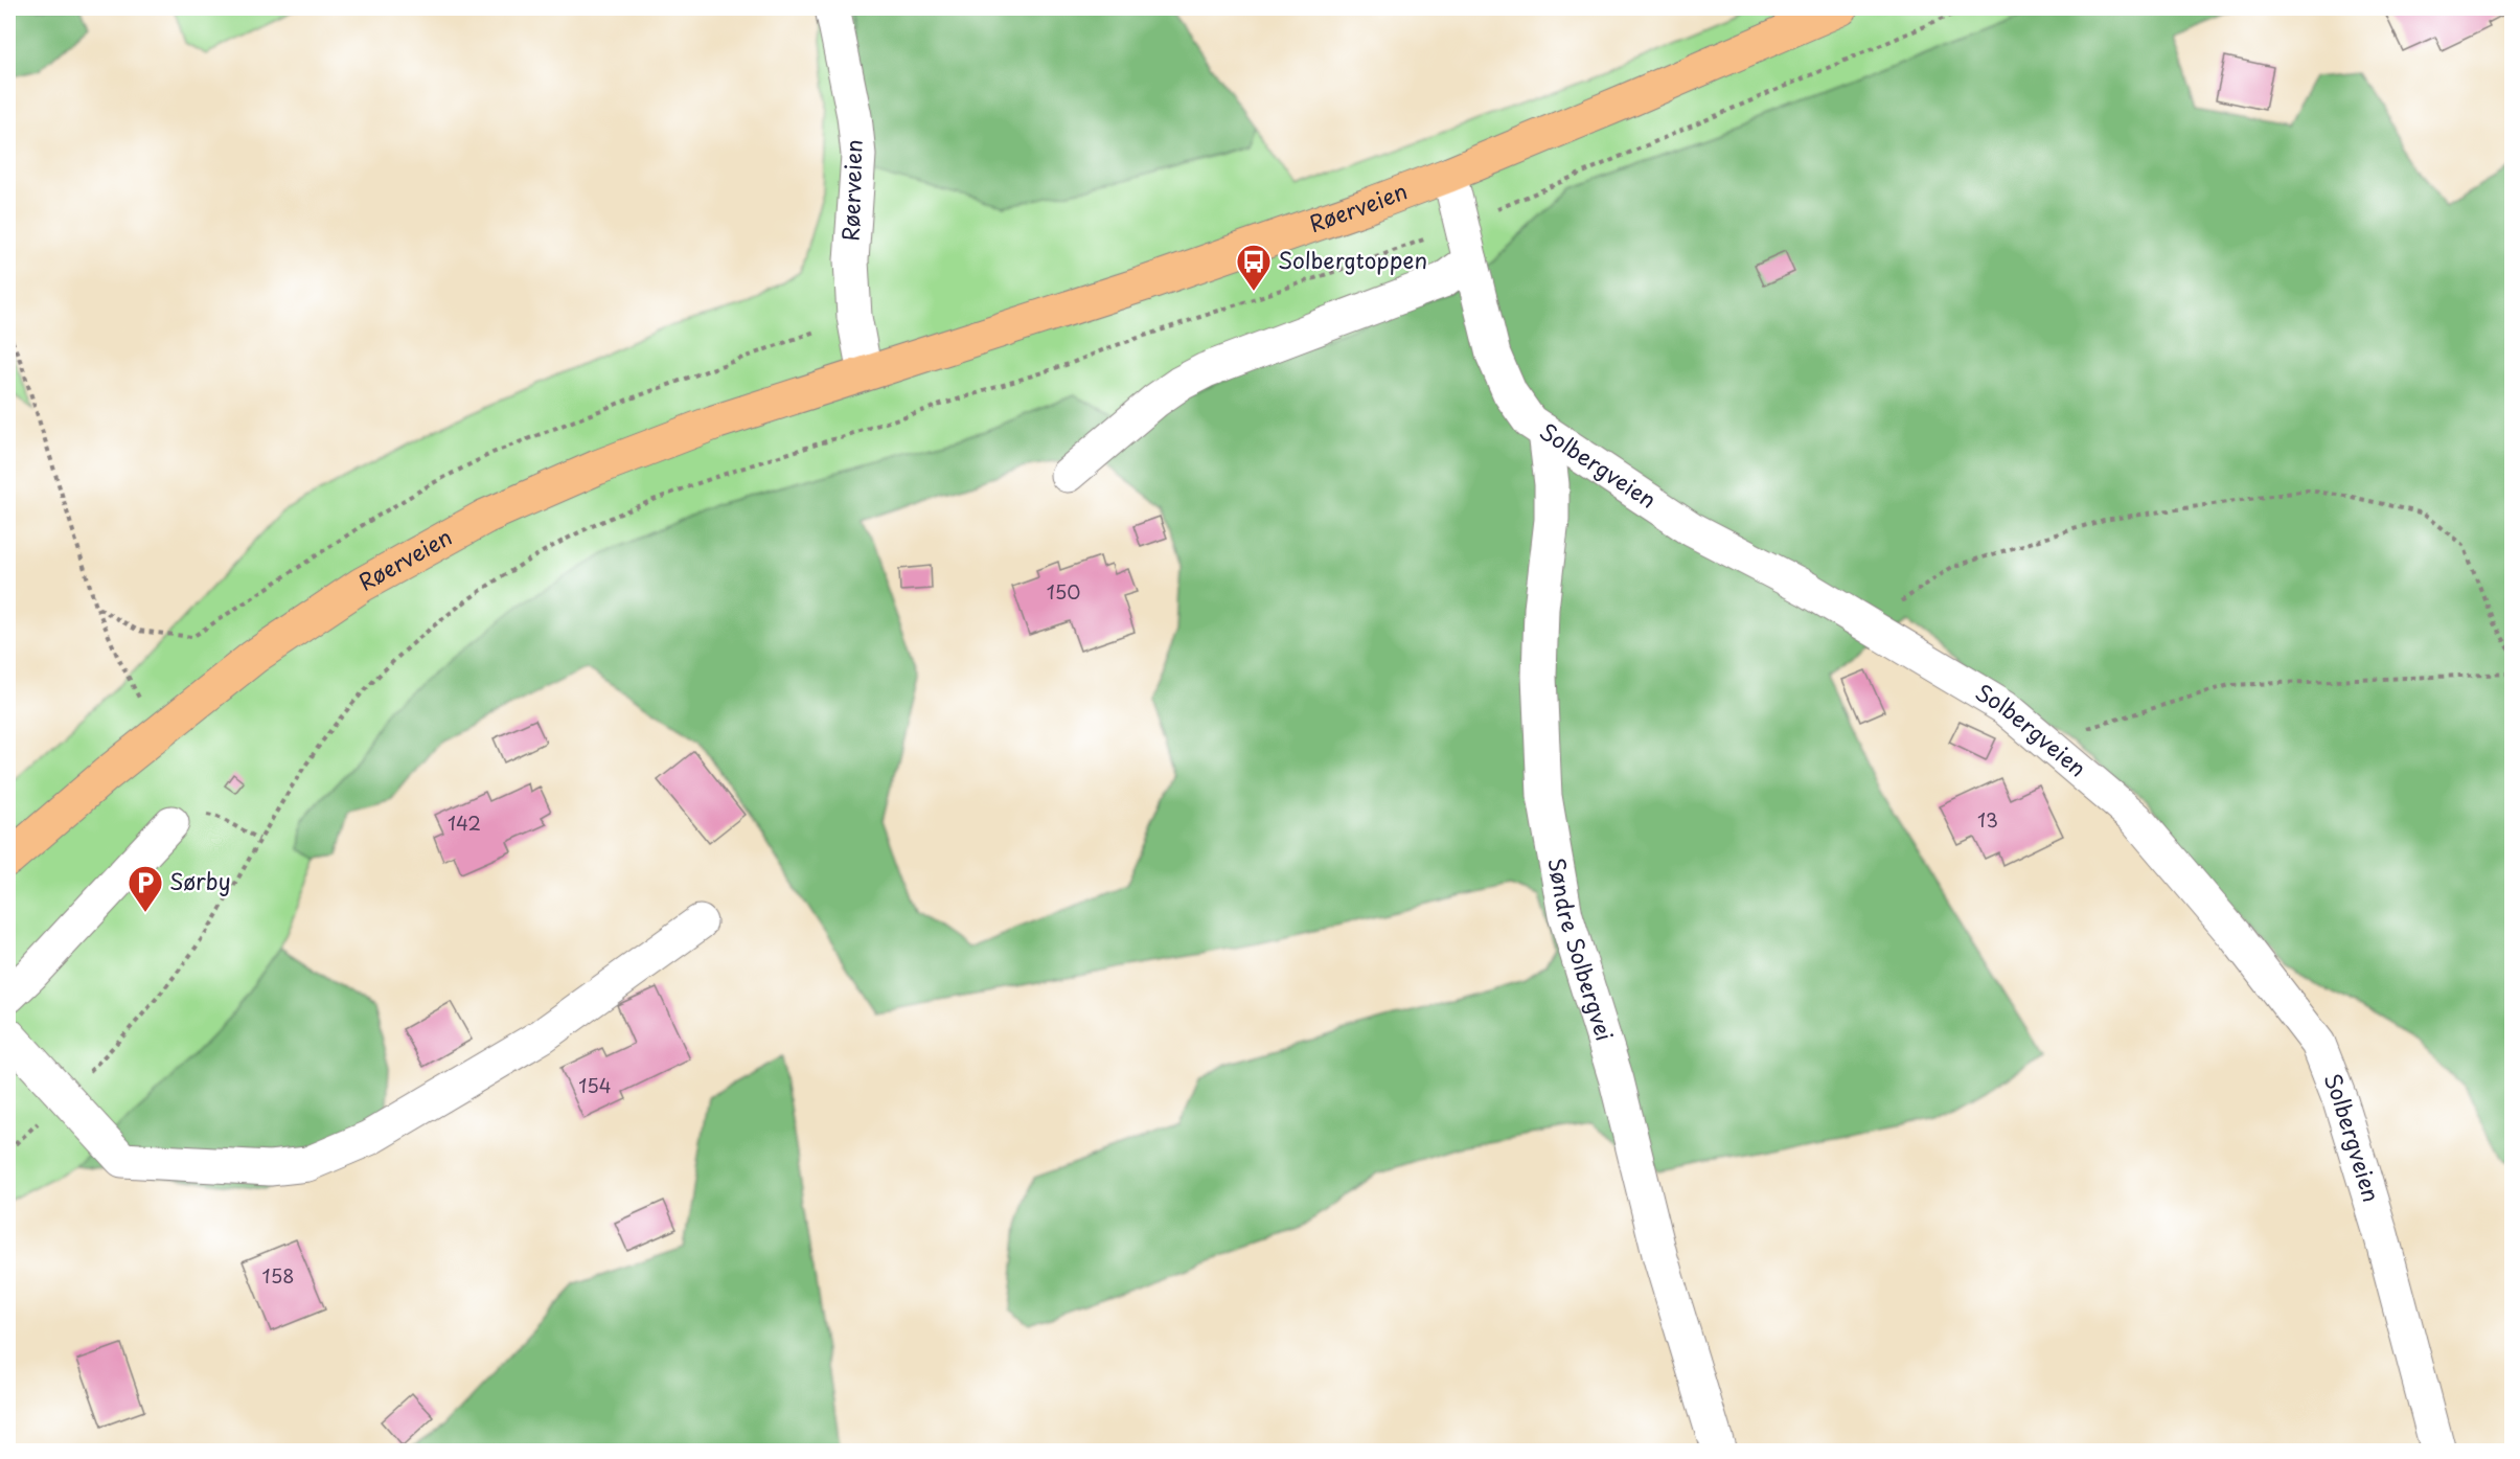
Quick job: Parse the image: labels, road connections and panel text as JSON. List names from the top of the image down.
{
  "streets": {
    "main road": ["Røerveien"],
    "street": ["Solbergveien", "Søndre Solbergvei"]
  },
  "crossings": [
    ["Røerveien", "Solbergveien"],
    ["Solbergveien", "Søndre Solbergvei"]
  ],
  "places": {
    "bus stop": ["Solbergtoppen"],
    "parking": ["Sørby"]
  },
  "house_numbers": [
    "150",
    "13",
    "142",
    "154",
    "158"
  ]
}
